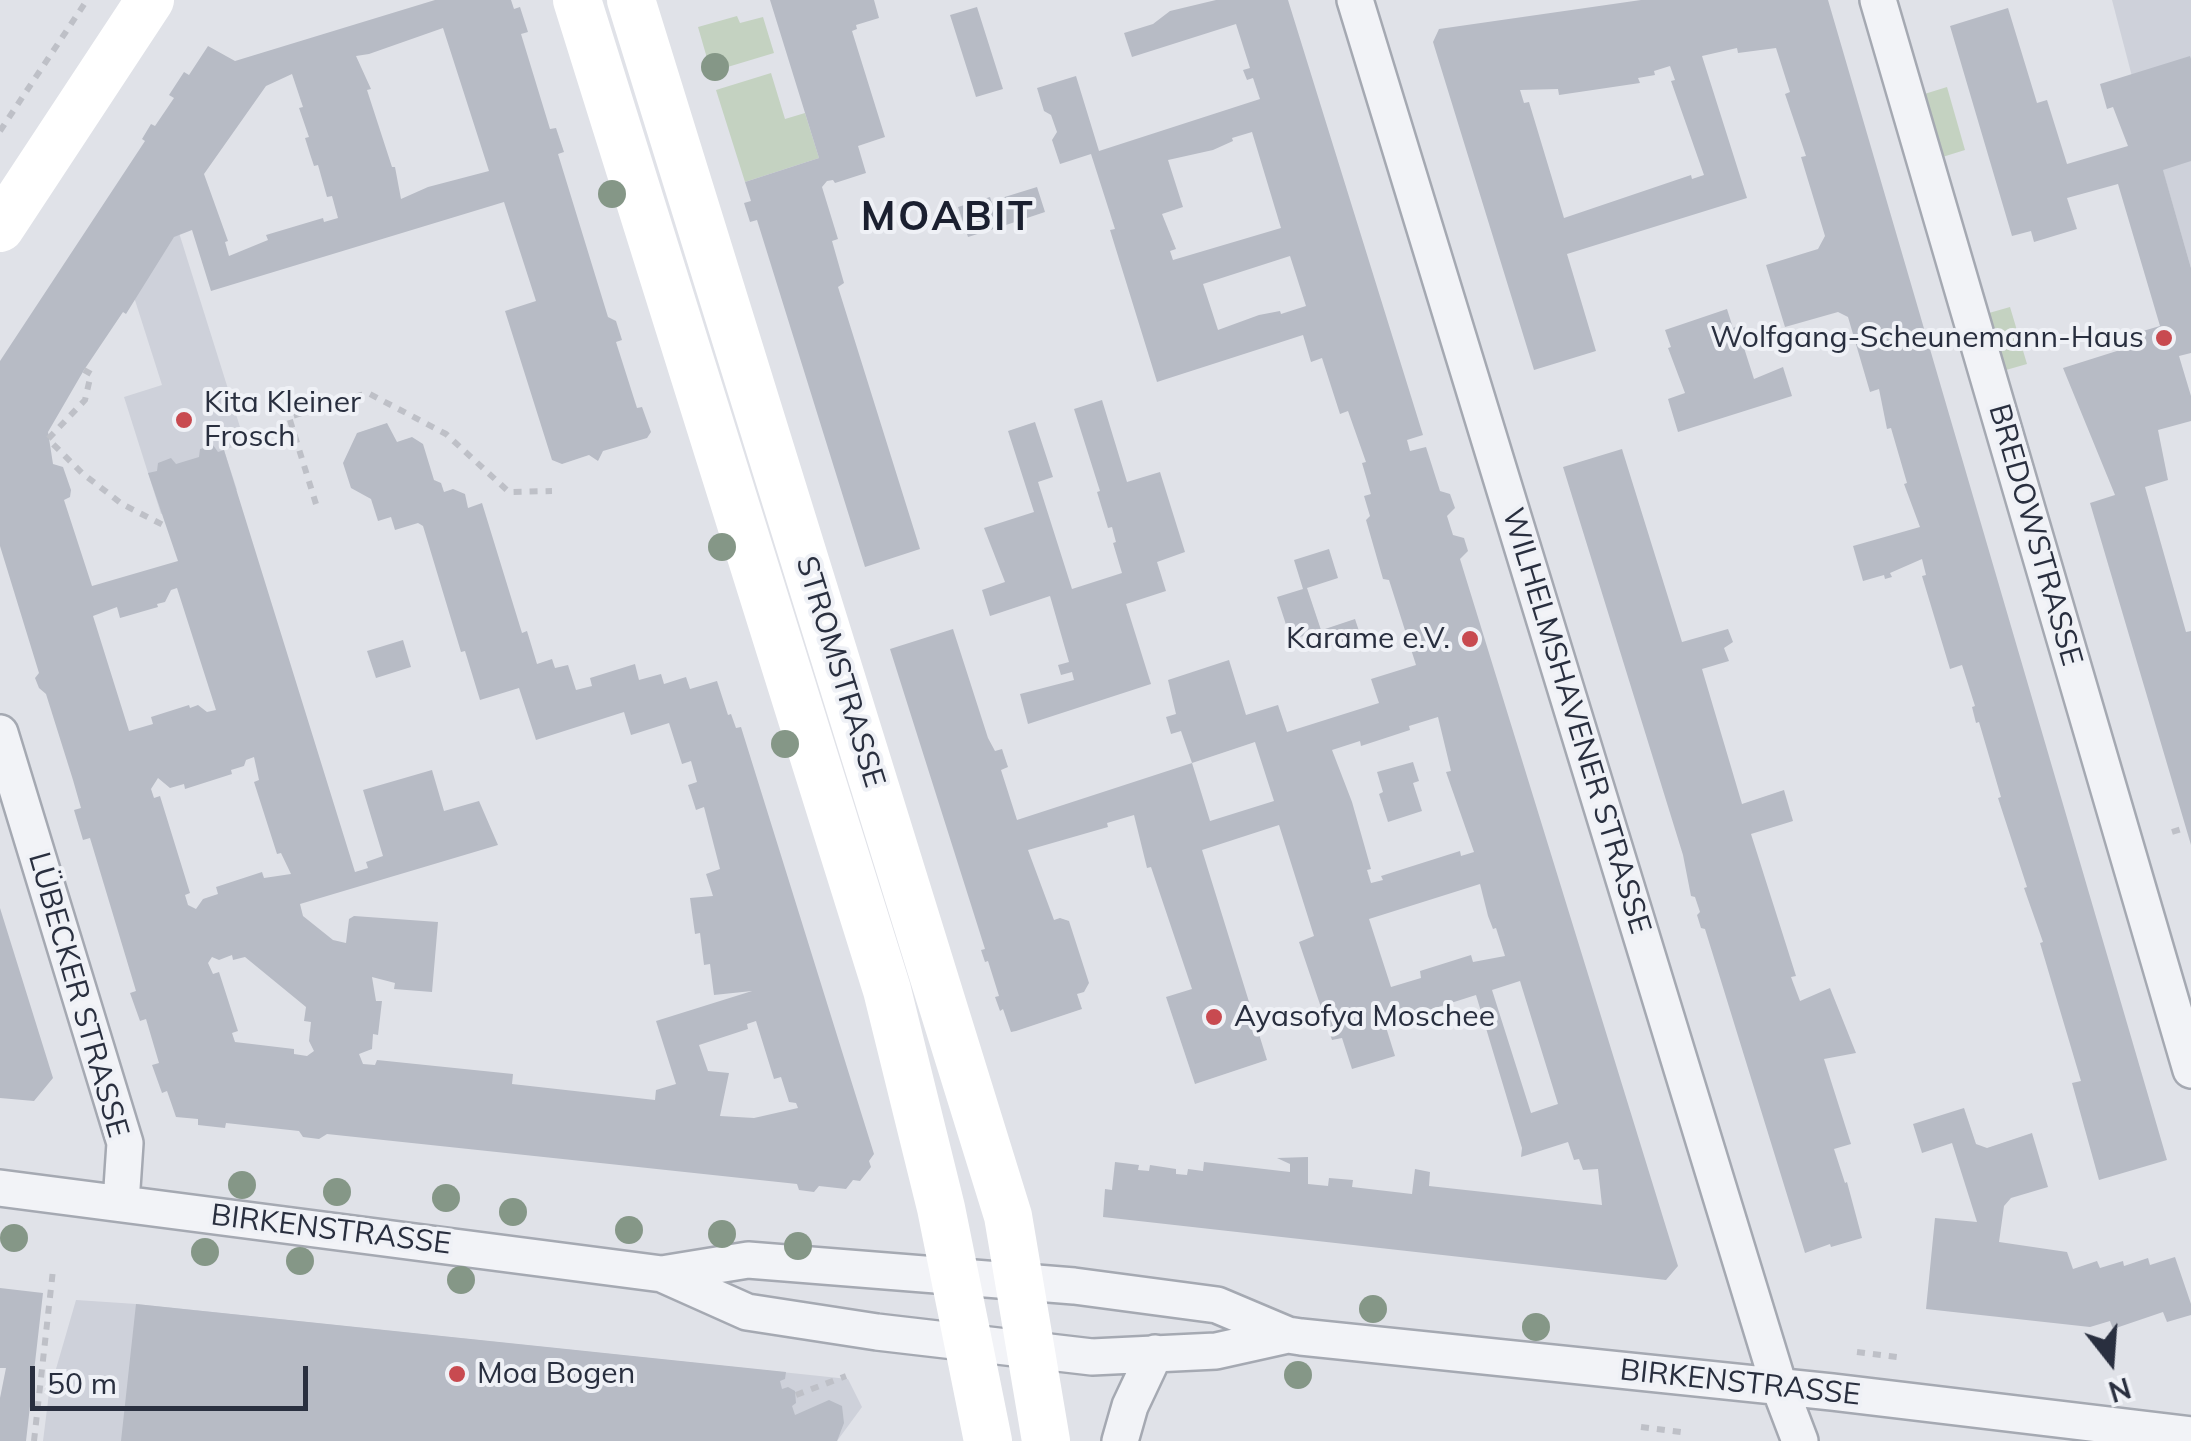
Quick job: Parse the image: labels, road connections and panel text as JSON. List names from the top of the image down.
{
  "streets": {
    "main road": ["STROMSTRASSE"],
    "street": [
      "BREDOWSTRASSE",
      "WILHELMSHAVENER STRASSE",
      "LÜBECKER STRASSE",
      "BIRKENSTRASSE"
    ]
  },
  "crossings": [
    ["STROMSTRASSE", "BIRKENSTRASSE"],
    ["WILHELMSHAVENER STRASSE", "BIRKENSTRASSE"],
    ["LÜBECKER STRASSE", "BIRKENSTRASSE"]
  ],
  "districts": ["MOABIT"],
  "places": [
    "Wolfgang-Scheunemann-Haus",
    "Kita Kleiner Frosch",
    "Karame e.V.",
    "Ayasofya Moschee",
    "Moa Bogen"
  ],
  "scale_bar": "50 m",
  "north": "bottom"
}
